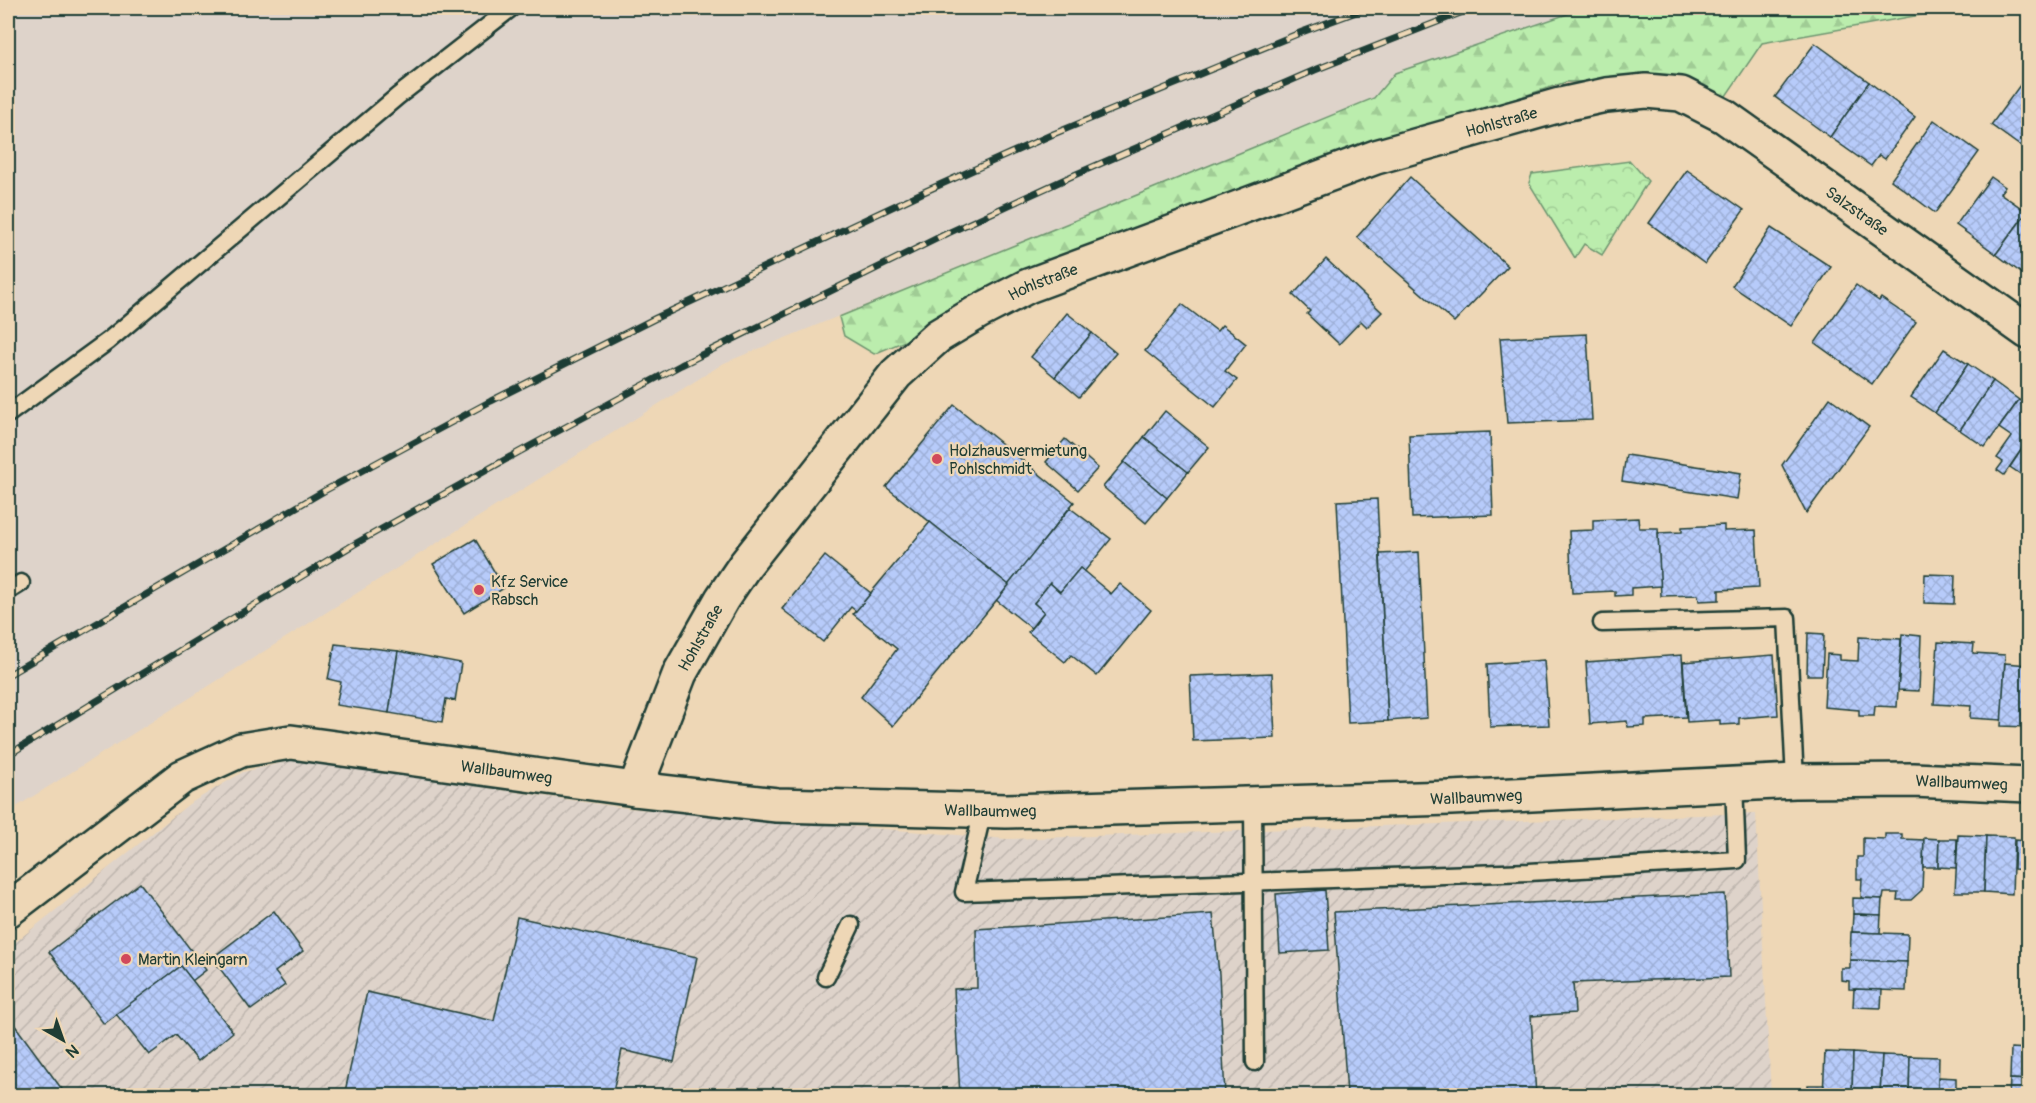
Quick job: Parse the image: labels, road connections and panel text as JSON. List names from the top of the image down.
{
  "streets": {
    "street": ["Hohlstraße", "Salzstraße", "Wallbaumweg"]
  },
  "crossings": [
    ["Hohlstraße", "Salzstraße"],
    ["Hohlstraße", "Wallbaumweg"]
  ],
  "places": ["Holzhausvermietung Pohlschmidt", "Kfz Service Rabsch", "Martin Kleingarn"],
  "north": "bottom right"
}
